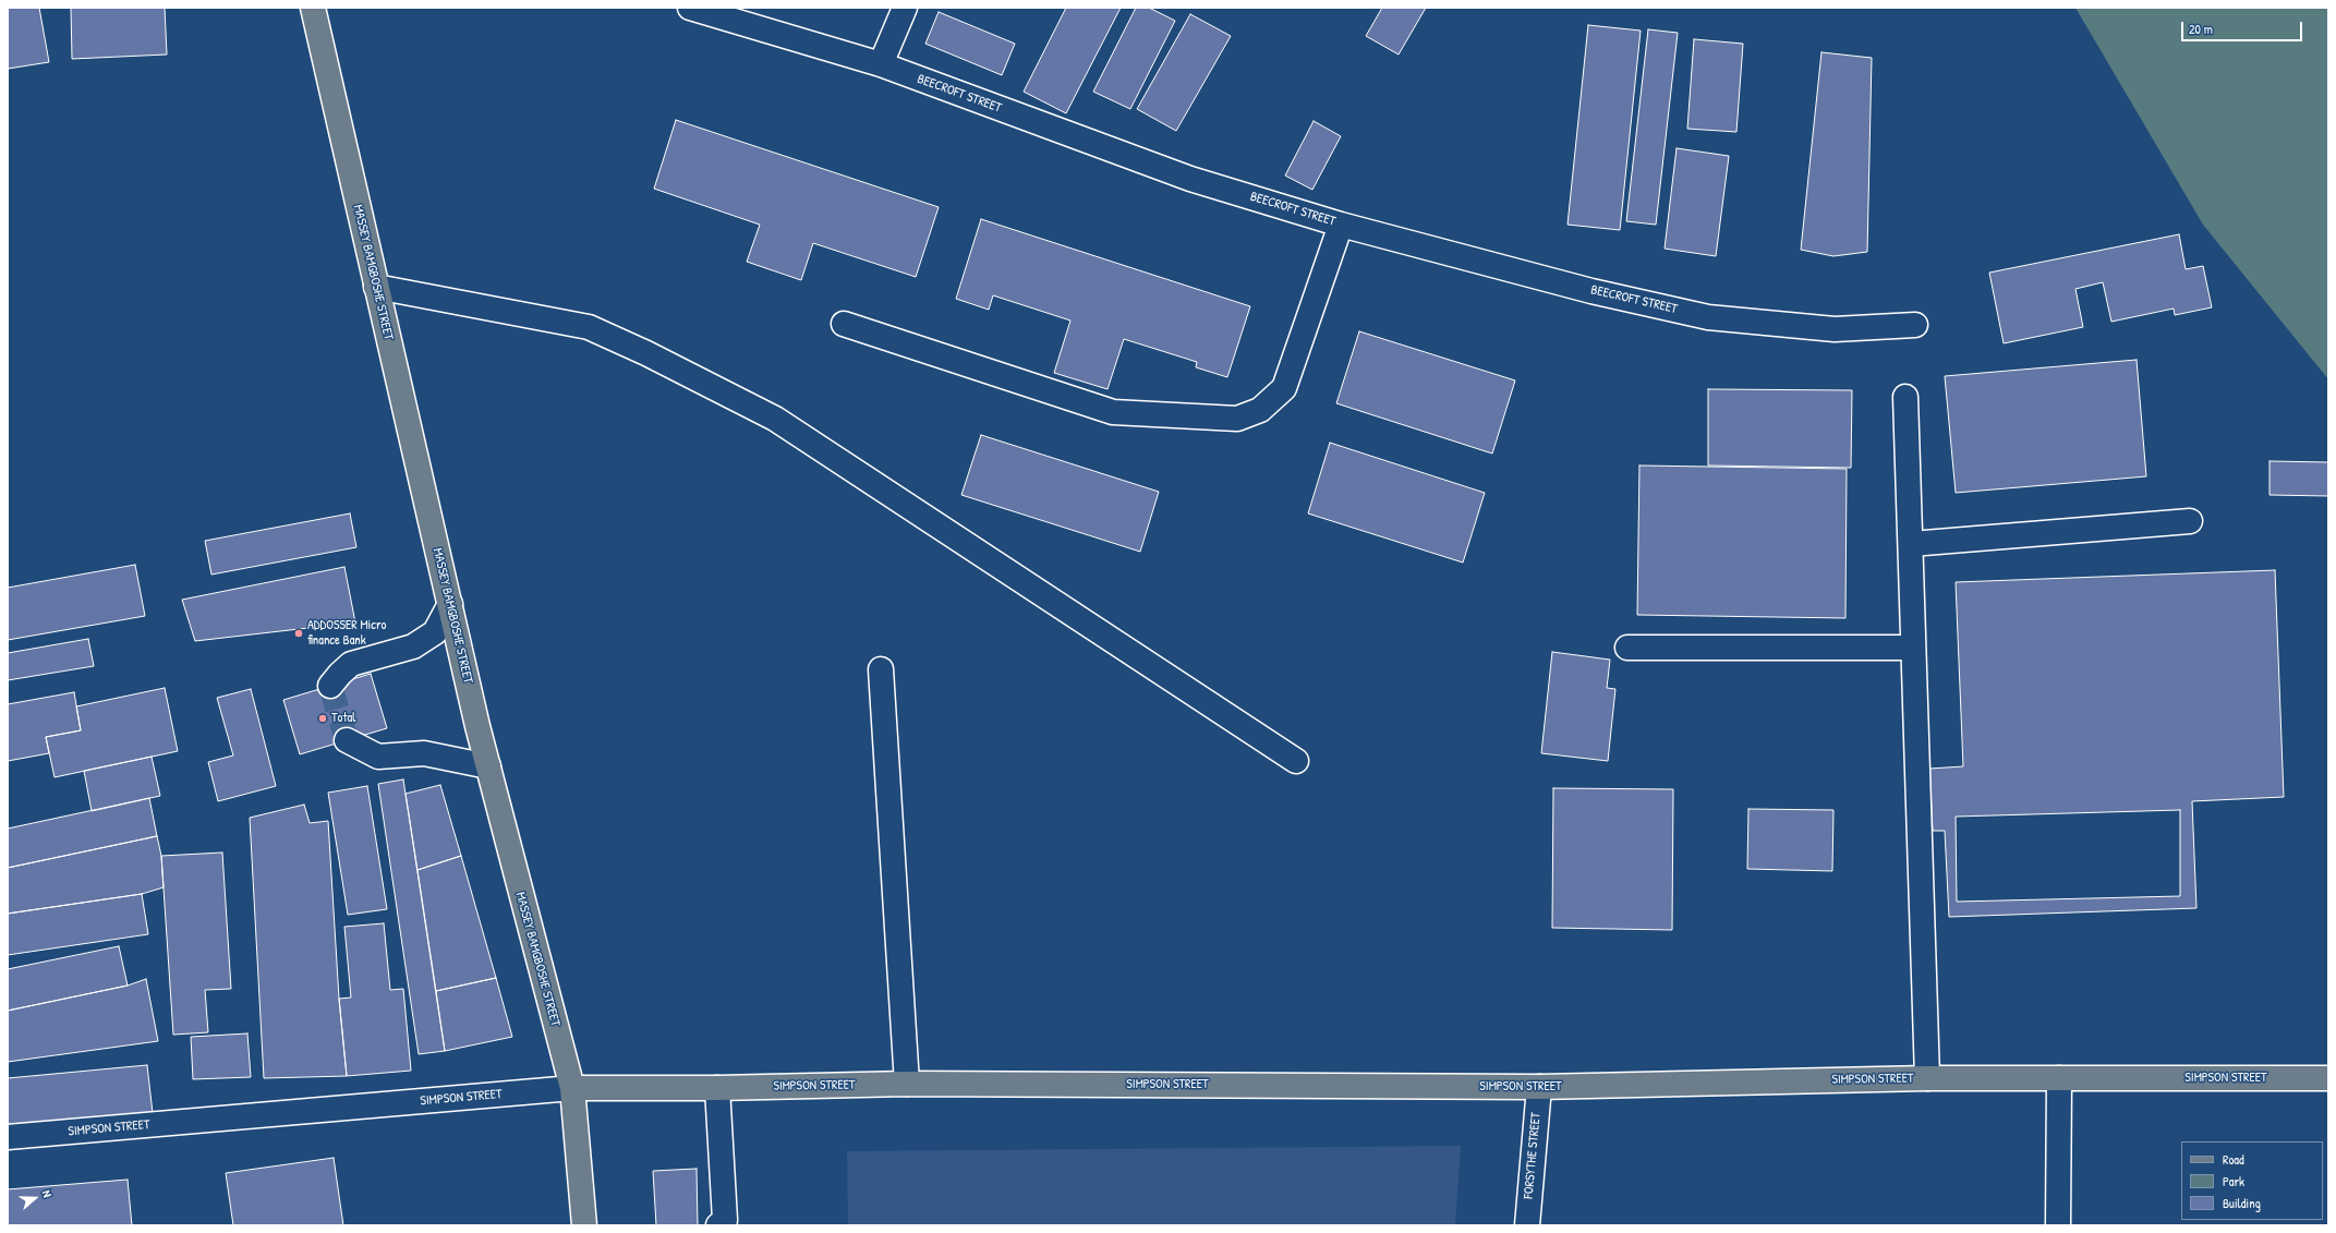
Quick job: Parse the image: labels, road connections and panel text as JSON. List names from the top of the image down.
{
  "streets": {
    "main road": ["MASSEY BAMGBOSHE STREET", "SIMPSON STREET"],
    "street": ["BEECROFT STREET", "FORSYTHE STREET"]
  },
  "crossings": [
    ["MASSEY BAMGBOSHE STREET", "SIMPSON STREET"],
    ["SIMPSON STREET", "FORSYTHE STREET"]
  ],
  "places": ["ADDOSSER Micro finance Bank", "Total"],
  "legend": ["Road", "Park", "Building"],
  "scale_bar": "20 m",
  "north": "right"
}
